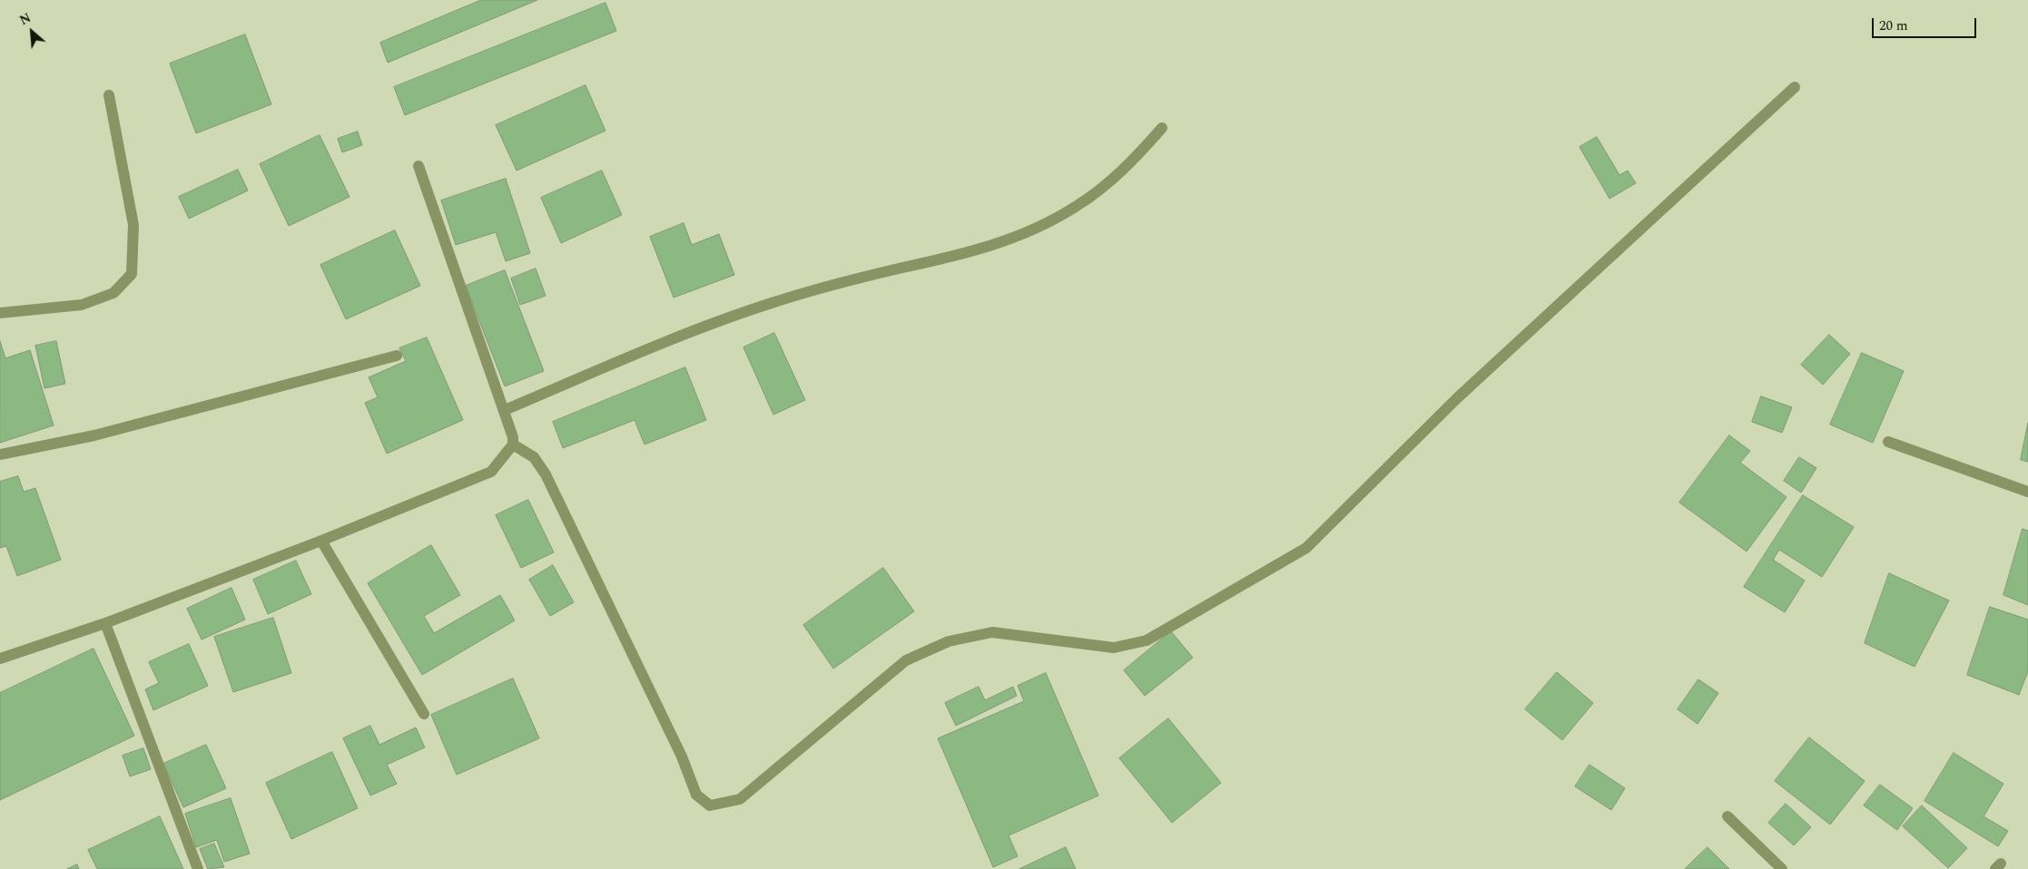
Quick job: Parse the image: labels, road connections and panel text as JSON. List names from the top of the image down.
{
  "scale_bar": "20 m",
  "north": "top left"
}
